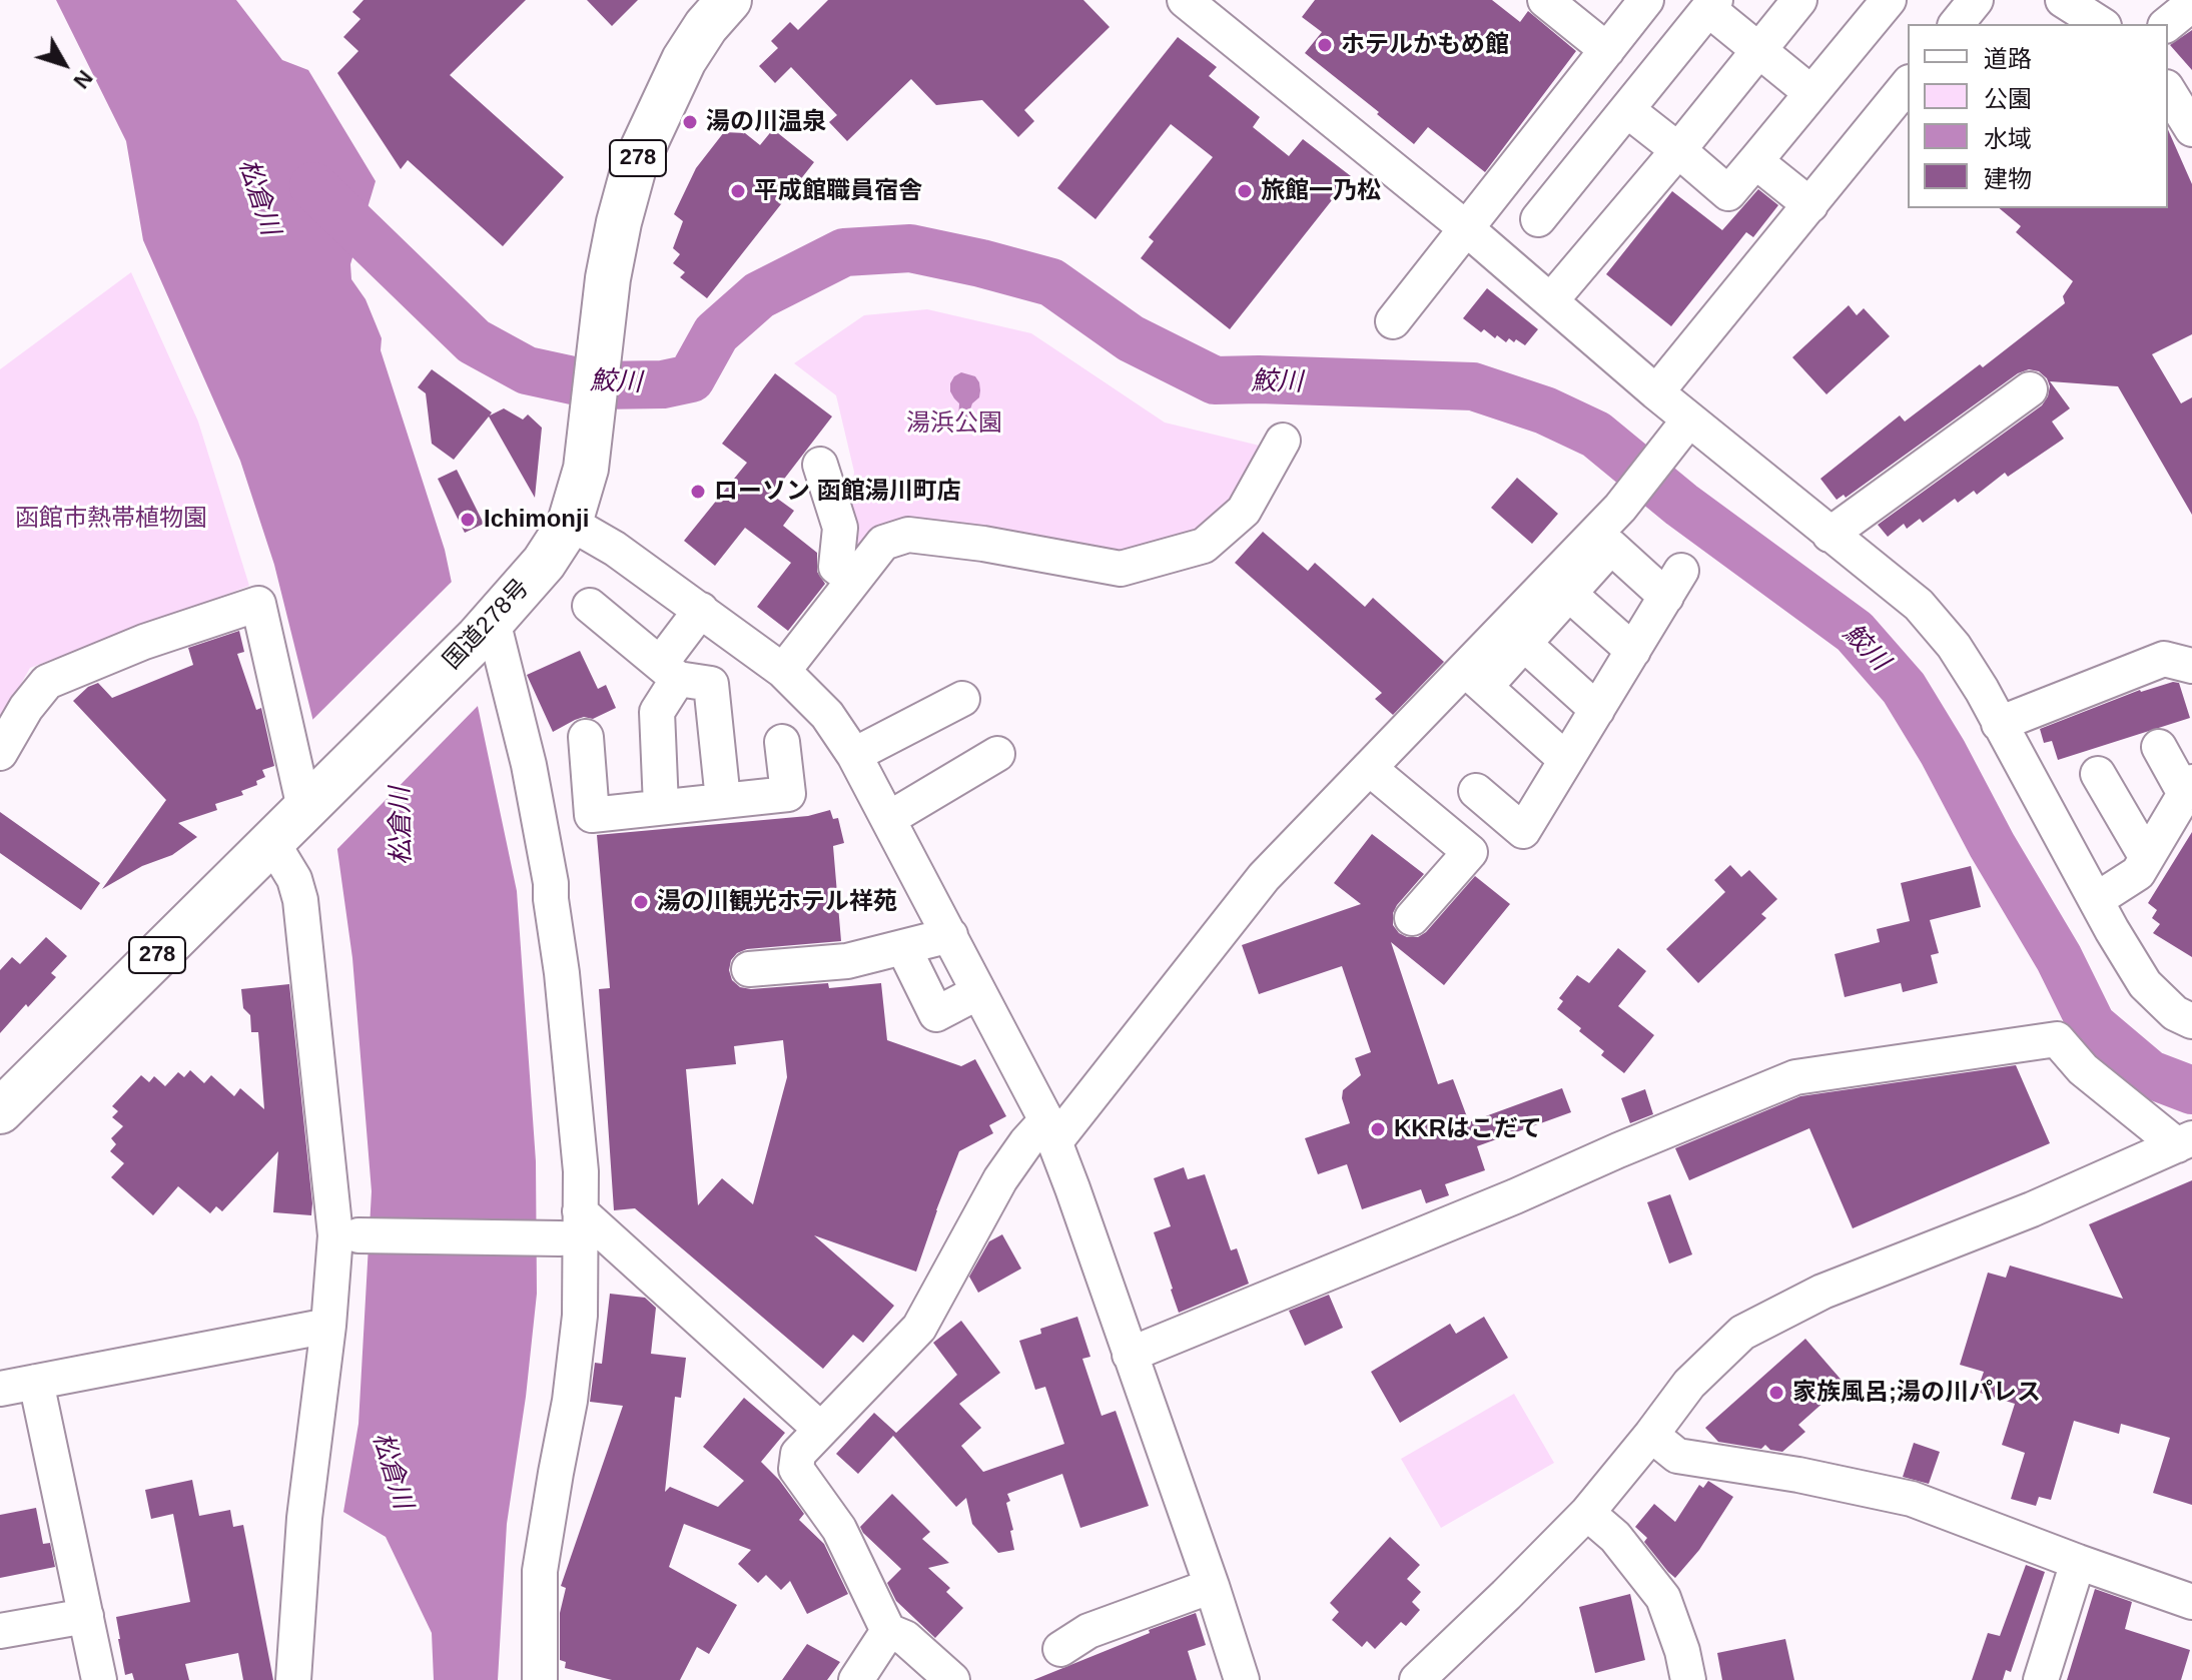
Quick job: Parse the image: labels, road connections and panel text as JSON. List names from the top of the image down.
{
  "streets": {
    "highway": ["278", "国道278号"]
  },
  "water": ["松倉川", "鮫川"],
  "parks": ["湯浜公園", "函館市熱帯植物園"],
  "places": [
    "ホテルかもめ館",
    "湯の川温泉",
    "平成館職員宿舎",
    "旅館一乃松",
    "ローソン 函館湯川町店",
    "Ichimonji",
    "湯の川観光ホテル祥苑",
    "KKRはこだて",
    "家族風呂;湯の川パレス"
  ],
  "legend": [
    "道路",
    "公園",
    "水域",
    "建物"
  ],
  "north": "bottom right"
}
